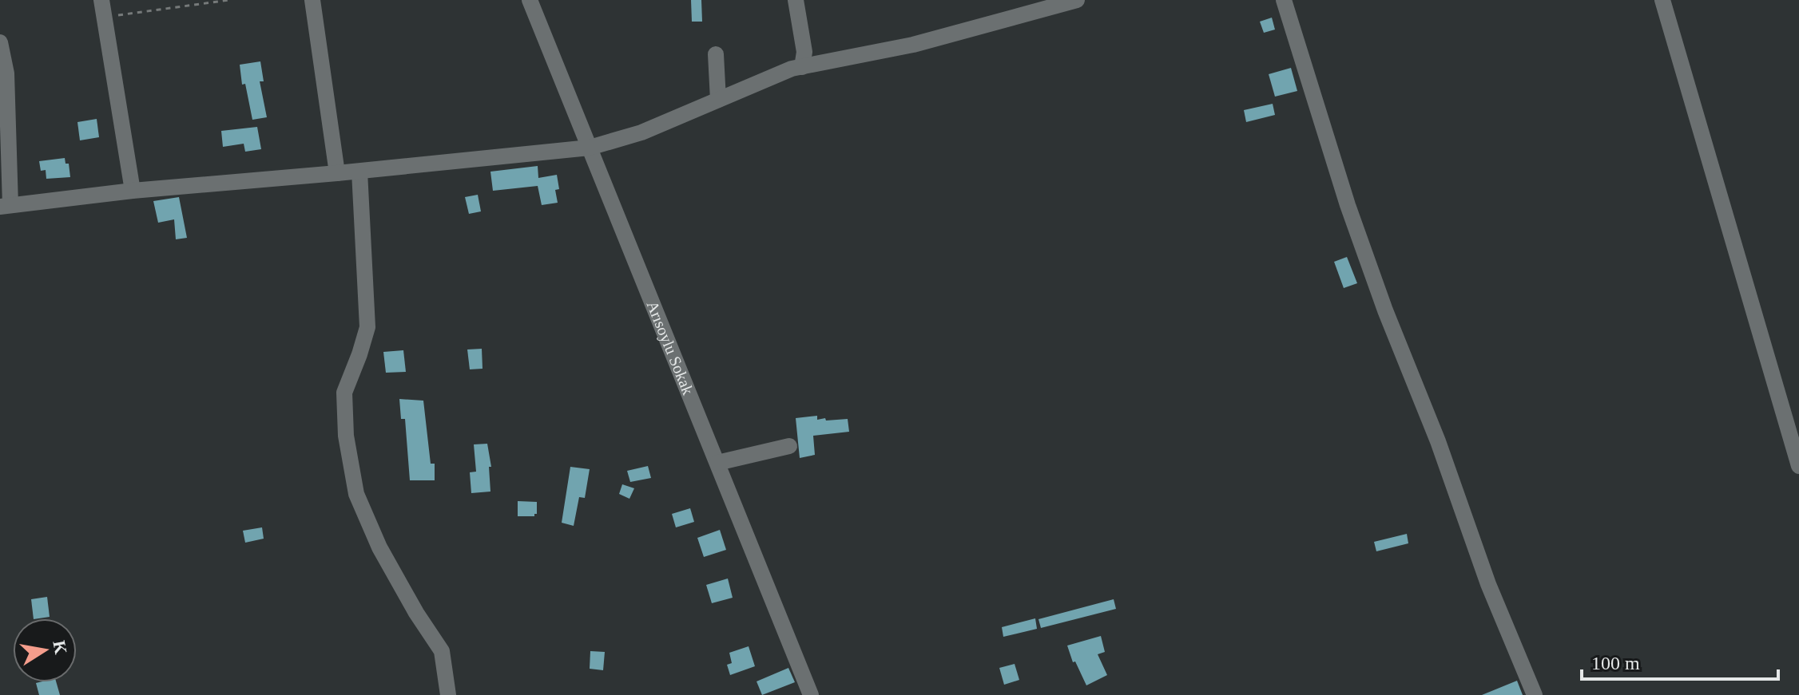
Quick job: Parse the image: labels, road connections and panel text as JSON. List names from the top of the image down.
{
  "streets": {
    "street": ["Arısoylu Sokak"]
  },
  "scale_bar": "100 m",
  "north": "right"
}
